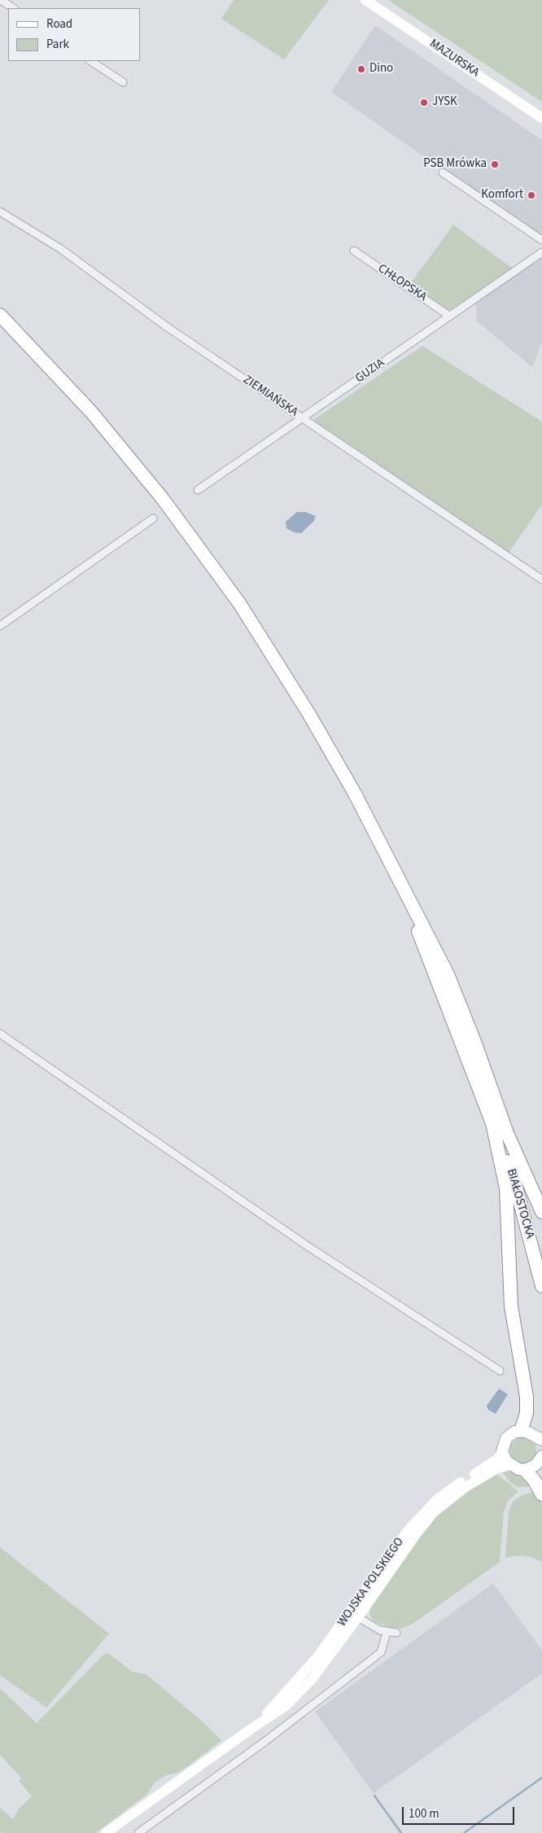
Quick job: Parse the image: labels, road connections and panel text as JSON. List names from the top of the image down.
{
  "streets": {
    "highway": ["BIAŁOSTOCKA"],
    "main road": ["MAZURSKA", "WOJSKA POLSKIEGO"],
    "street": ["CHŁOPSKA", "GUZIA", "ZIEMIAŃSKA"]
  },
  "crossings": [
    ["CHŁOPSKA", "GUZIA"],
    ["GUZIA", "ZIEMIAŃSKA"]
  ],
  "places": [
    "Dino",
    "JYSK",
    "PSB Mrówka",
    "Komfort"
  ],
  "legend": ["Road", "Park"],
  "scale_bar": "100 m"
}
